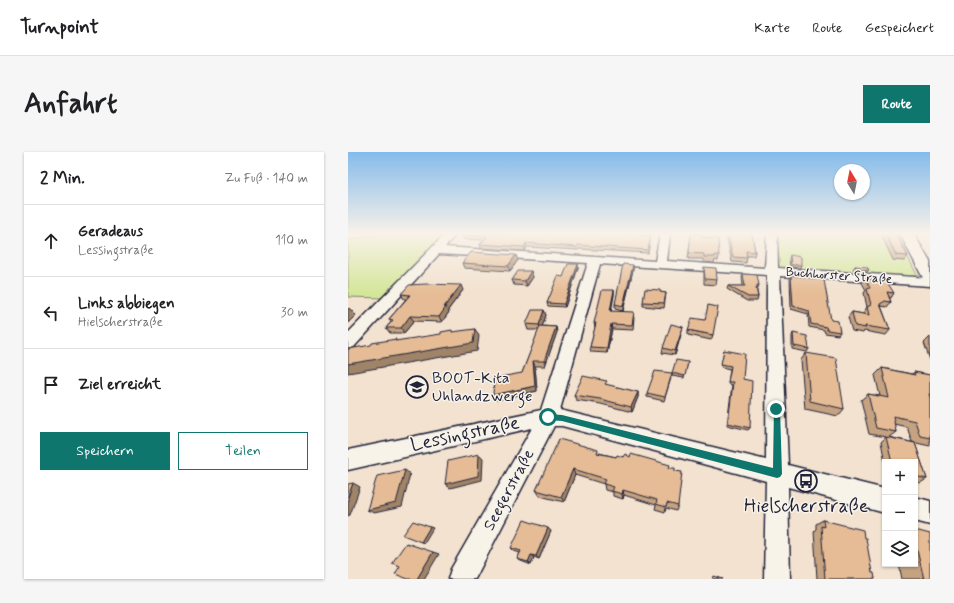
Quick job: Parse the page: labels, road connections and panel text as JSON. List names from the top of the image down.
{
  "streets": {
    "street": ["Buchhorster Straße", "Lessingstraße", "Seegerstraße"]
  },
  "crossings": [
    ["Buchhorster Straße", "Seegerstraße"],
    ["Lessingstraße", "Seegerstraße"]
  ],
  "places": {
    "school or university": ["BOOT-Kita Uhlandzwerge"],
    "bus stop": ["Hielscherstraße"]
  },
  "north": "top",
  "page": {
    "header": "Turnpoint",
    "nav": ["Karte", "Route", "Gespeichert"],
    "buttons": [
      "Route",
      ["Speichern", "Teilen"]
    ],
    "title": "Anfahrt",
    "heading": ["2 Min.", "Zu Fuß · 140 m"],
    "list": [
      ["Geradeaus", "Lessingstraße", "110 m"],
      ["Links abbiegen", "Hielscherstraße", "30 m"],
      "Ziel erreicht"
    ],
    "map_buttons": ["+", "−"]
  }
}
